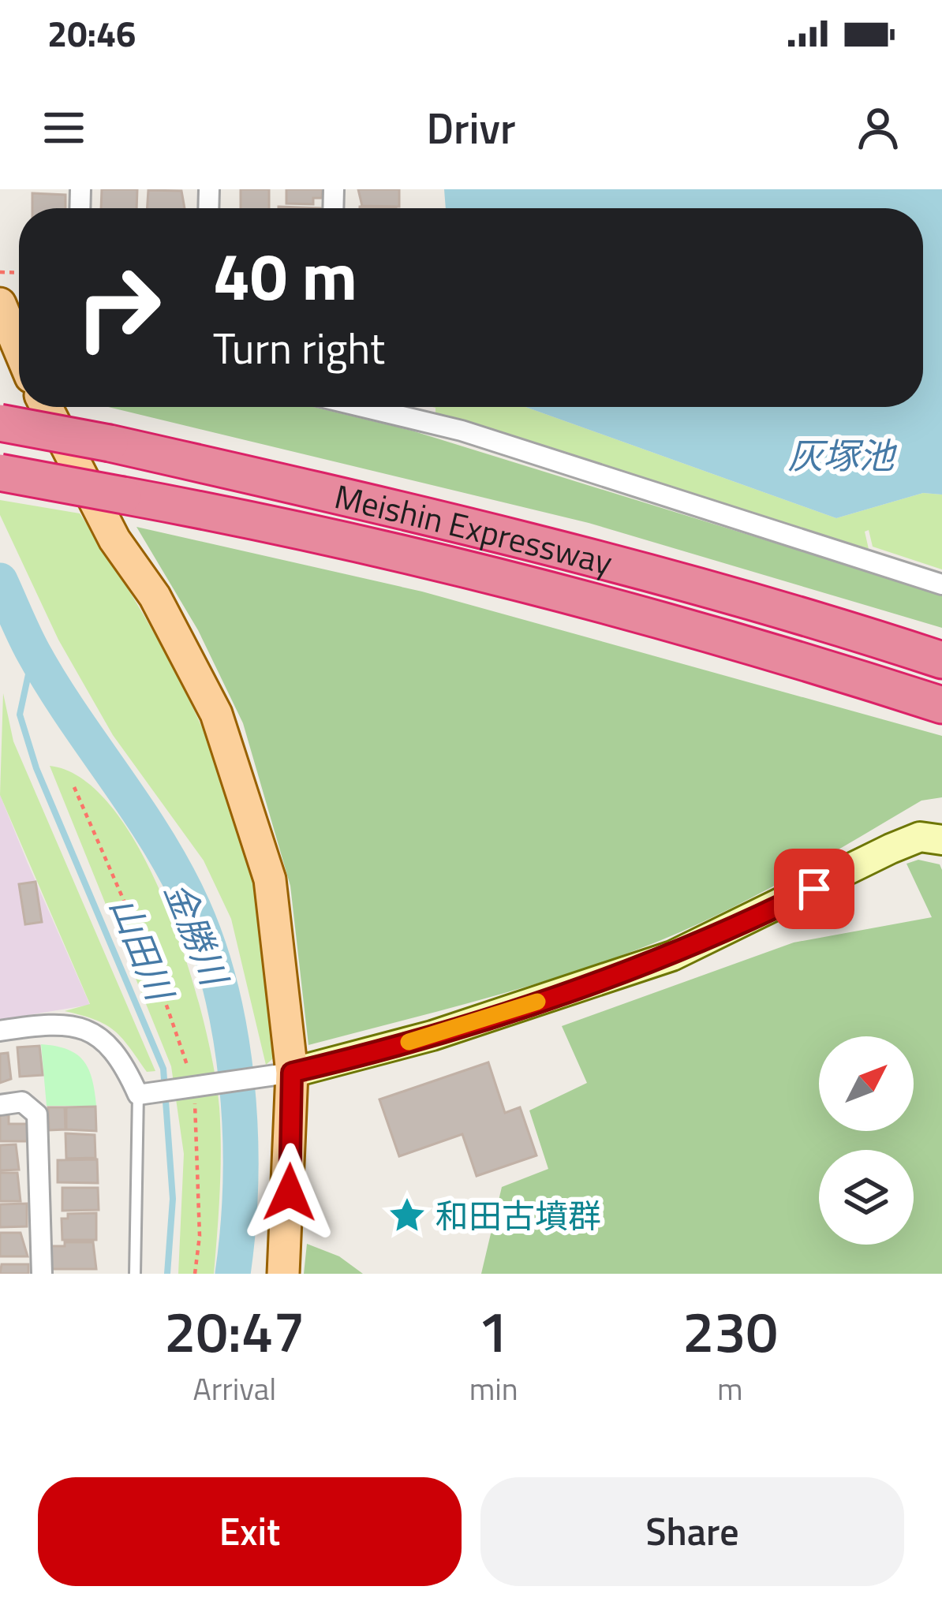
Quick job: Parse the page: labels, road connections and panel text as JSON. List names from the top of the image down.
{
  "streets": {
    "highway": ["Meishin Expressway"]
  },
  "water": ["灰塚池", "金勝川", "山田川"],
  "places": {
    "place": ["和田古墳群"]
  },
  "north": "top right",
  "page": {
    "status": "20:46",
    "header": "Drivr",
    "turn": ["40 m", "Turn right"],
    "eta": [
      "20:47",
      "Arrival",
      "1",
      "min",
      "230",
      "m"
    ],
    "buttons": ["Exit", "Share"]
  }
}
